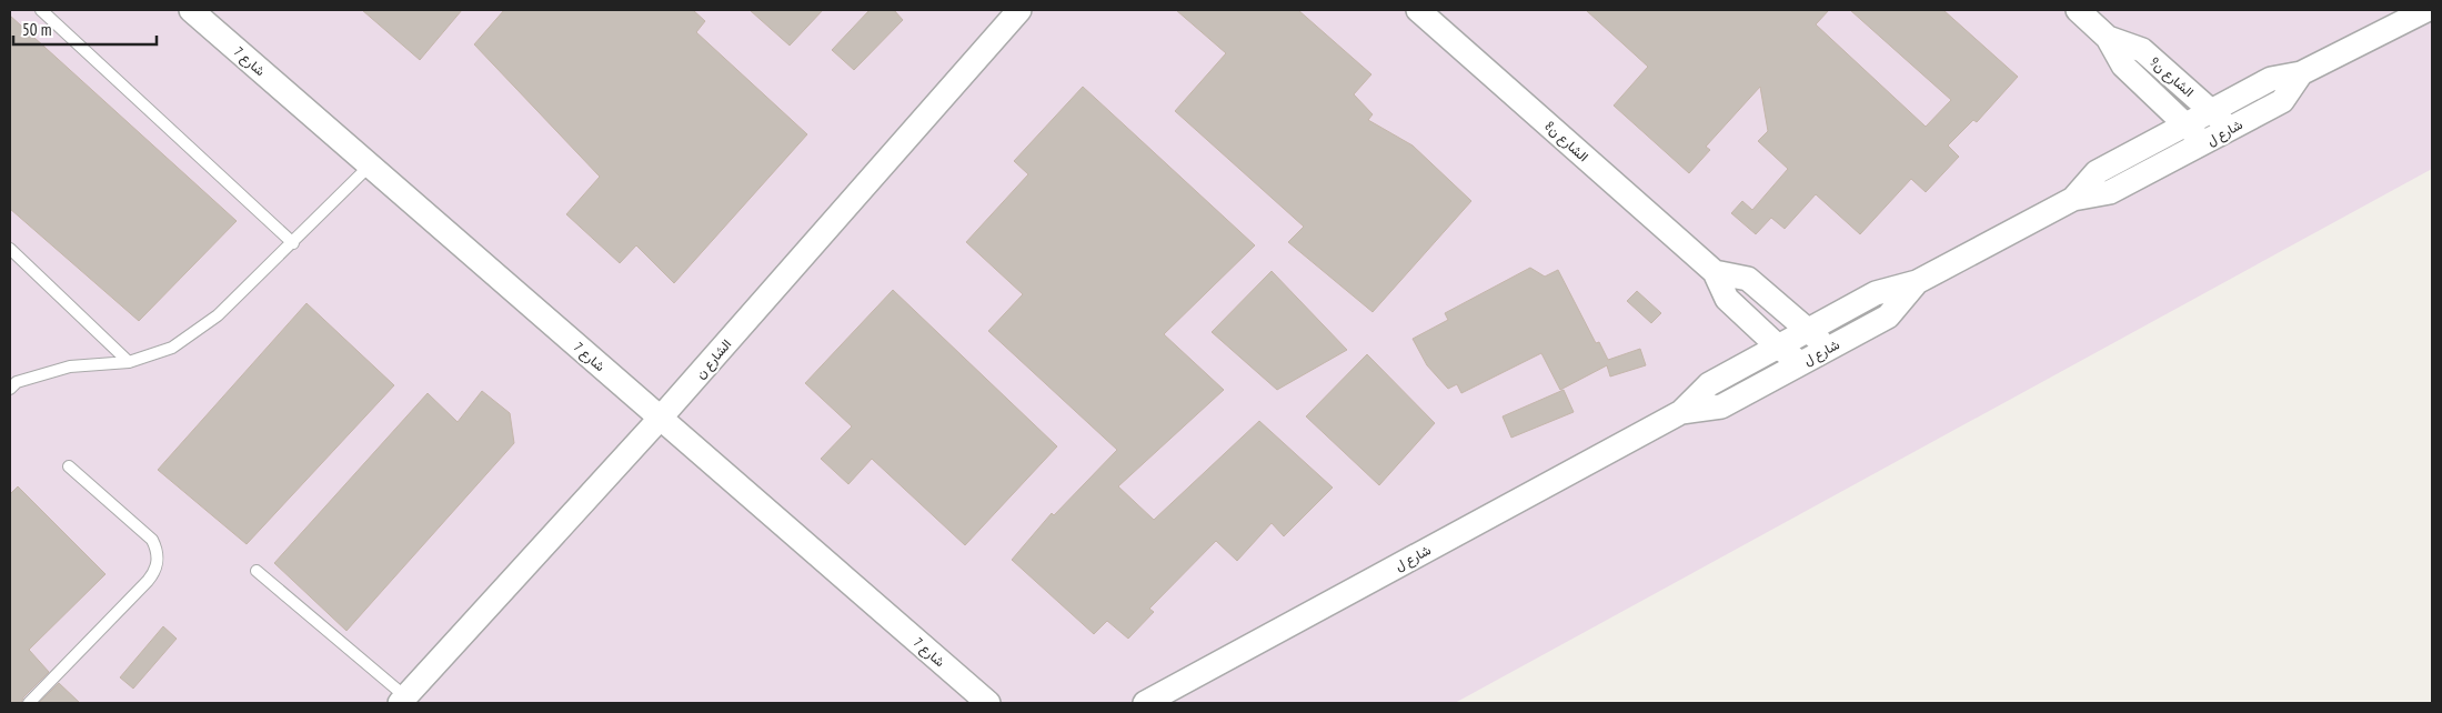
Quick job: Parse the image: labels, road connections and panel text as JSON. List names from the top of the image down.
{
  "streets": {
    "street": [
      "شارع 7",
      "الشارع ن9",
      "شارع ل",
      "الشارع ن8",
      "الشارع ن"
    ]
  },
  "crossings": [
    ["شارع 7", "الشارع ن"],
    ["الشارع ن9", "شارع ل"],
    ["شارع ل", "الشارع ن8"]
  ],
  "scale_bar": "50 m"
}
